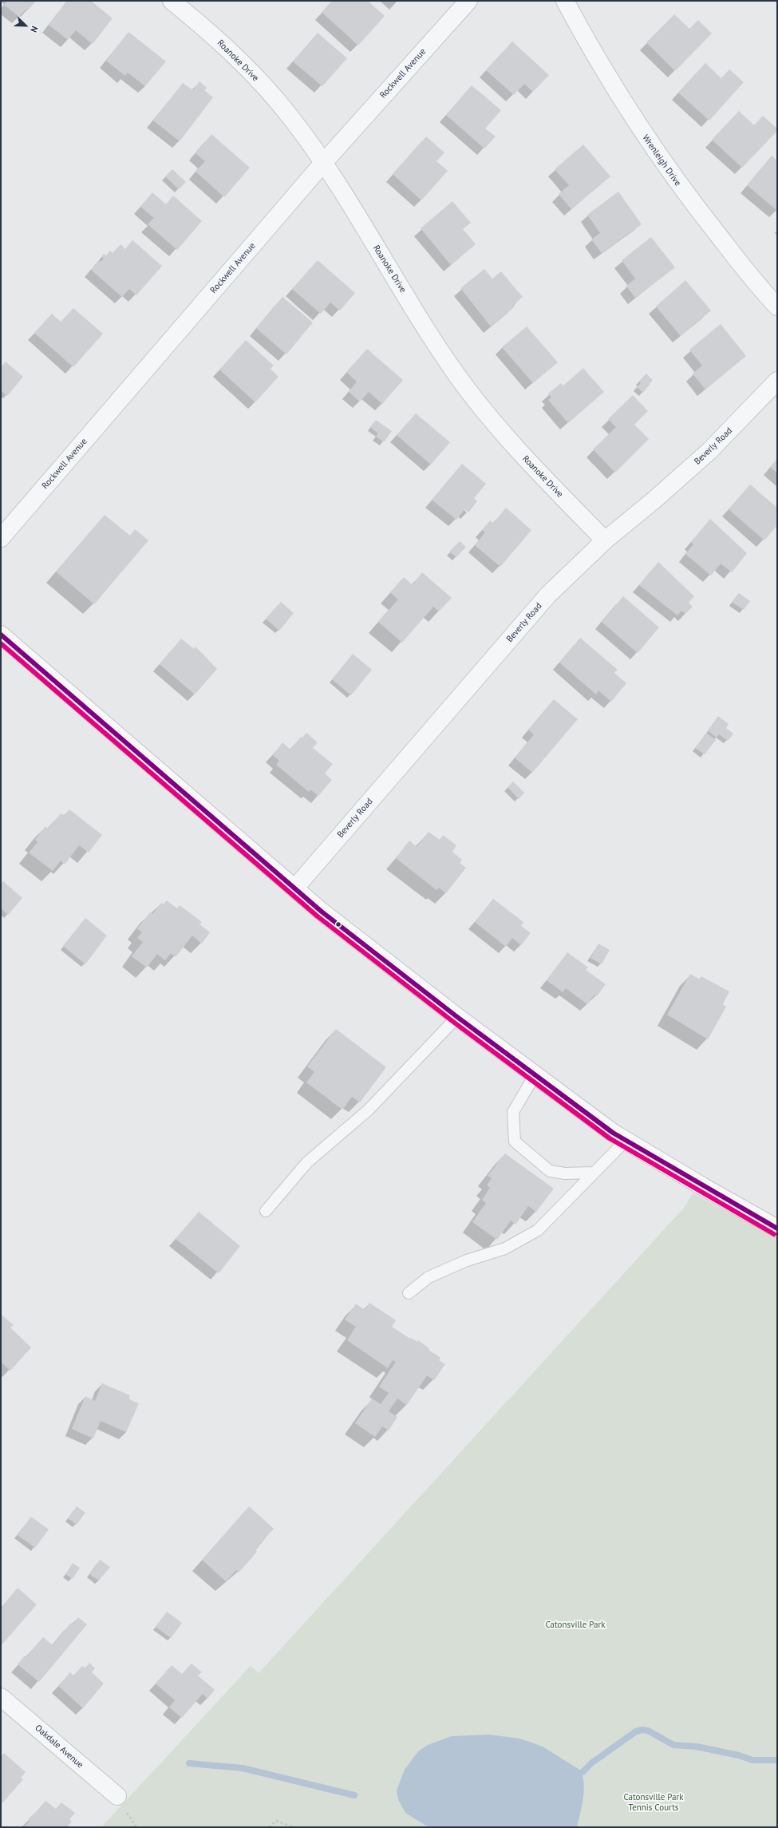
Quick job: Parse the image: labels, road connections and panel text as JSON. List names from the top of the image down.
{
  "streets": {
    "street": [
      "Roanoke Drive",
      "Rockwell Avenue",
      "Wrenleigh Drive",
      "Beverly Road",
      "Oakdale Avenue"
    ]
  },
  "crossings": [
    ["Roanoke Drive", "Rockwell Avenue"],
    ["Roanoke Drive", "Beverly Road"]
  ],
  "parks": ["Catonsville Park", "Catonsville Park Tennis Courts"],
  "north": "bottom right"
}
